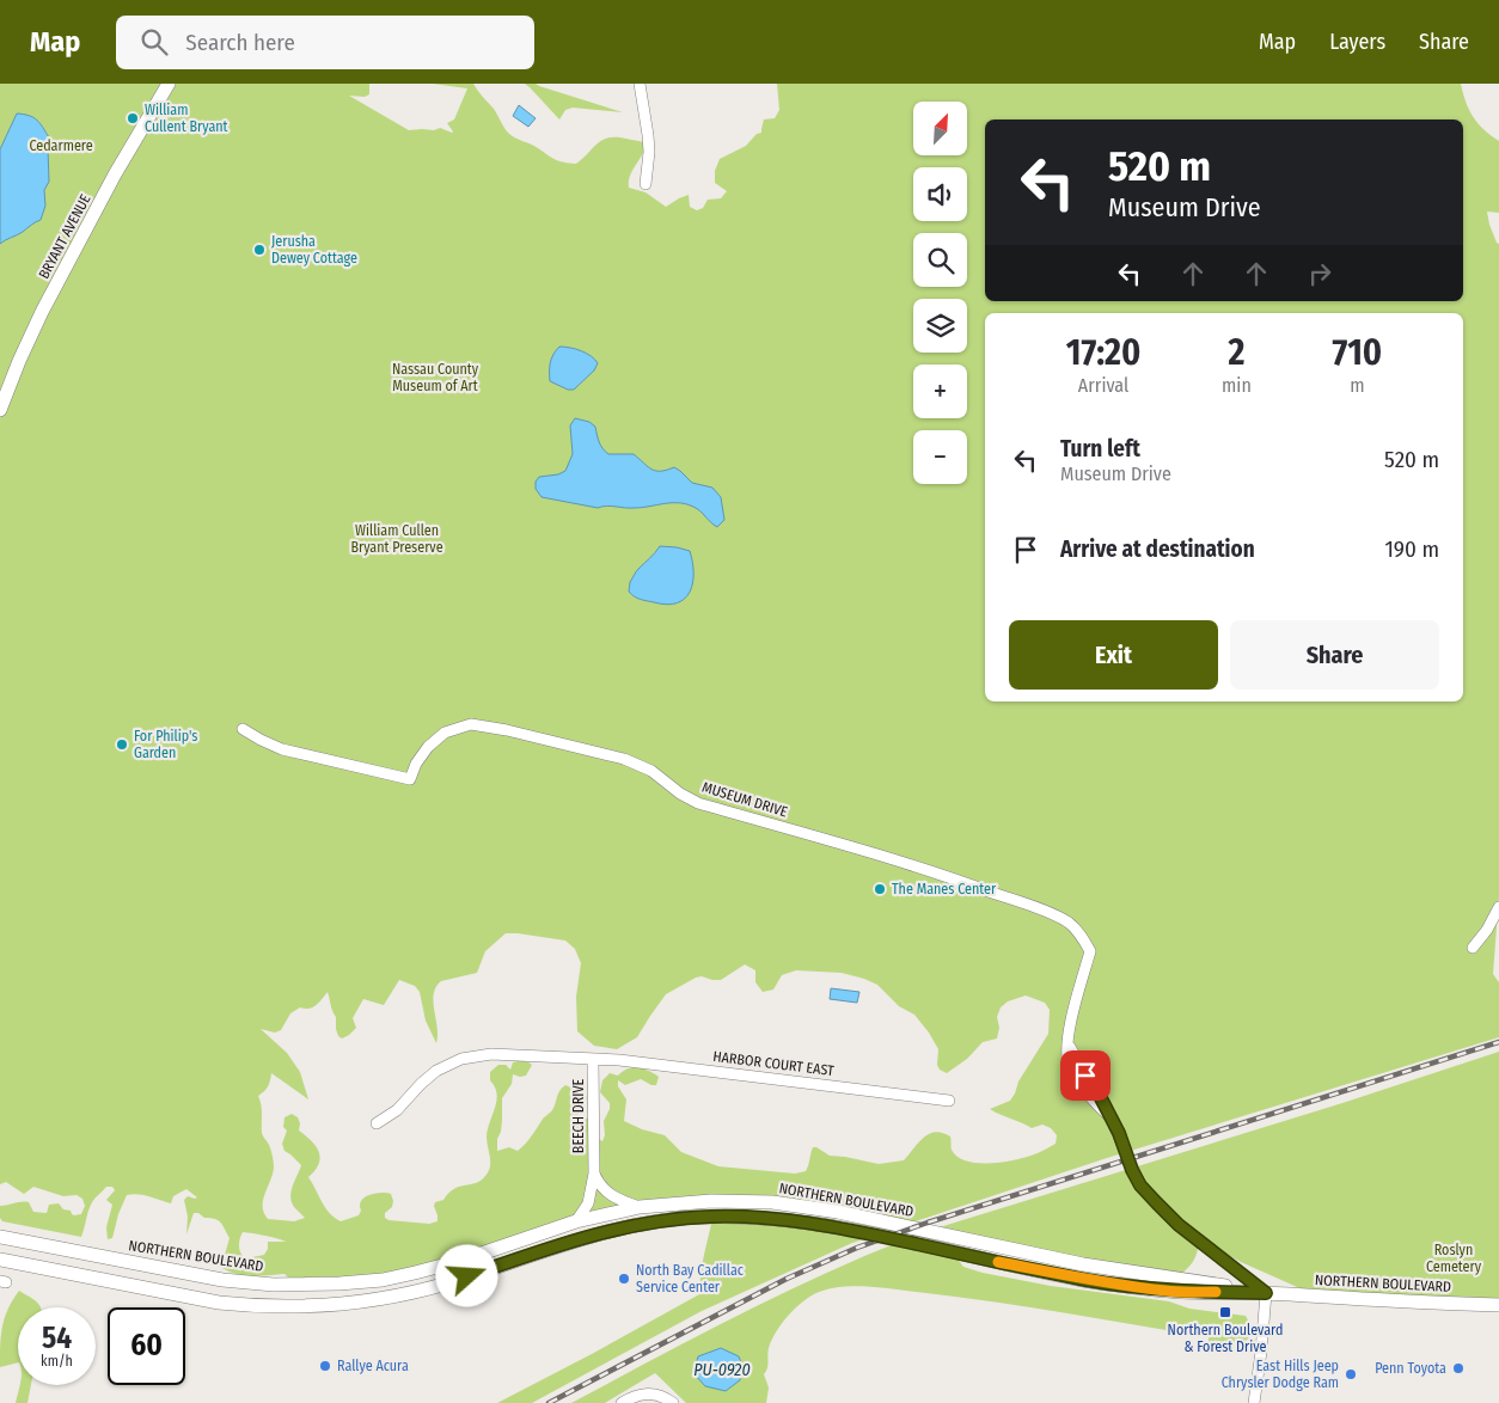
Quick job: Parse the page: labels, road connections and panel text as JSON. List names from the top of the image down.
{
  "streets": {
    "main road": ["BRYANT AVENUE", "NORTHERN BOULEVARD"],
    "street": ["MUSEUM DRIVE", "HARBOR COURT EAST", "BEECH DRIVE"]
  },
  "crossings": [
    ["MUSEUM DRIVE", "NORTHERN BOULEVARD"],
    ["HARBOR COURT EAST", "BEECH DRIVE"],
    ["BEECH DRIVE", "NORTHERN BOULEVARD"]
  ],
  "water": ["PU-0920"],
  "parks": [
    "Cedarmere",
    "Nassau County Museum of Art",
    "William Cullen Bryant Preserve",
    "Roslyn Cemetery"
  ],
  "places": {
    "other": [
      "William Cullent Bryant",
      "Jerusha Dewey Cottage",
      "For Philip's Garden",
      "The Manes Center",
      "North Bay Cadillac Service Center",
      "Rallye Acura",
      "Penn Toyota",
      "East Hills Jeep Chrysler Dodge Ram"
    ],
    "transit": ["Northern Boulevard & Forest Drive"]
  },
  "north": "top right",
  "page": {
    "header": "Map",
    "search": "Search here",
    "nav": ["Map", "Layers", "Share"],
    "map_buttons": ["+", "−"],
    "turn": ["520 m", "Museum Drive"],
    "eta": [
      "17:20",
      "Arrival",
      "2",
      "min",
      "710",
      "m"
    ],
    "list": [
      {
        "name": "Turn left",
        "note": "Museum Drive",
        "value": "520 m"
      },
      {
        "name": "Arrive at destination",
        "value": "190 m"
      }
    ],
    "buttons": ["Exit", "Share"],
    "speed": "54 km/h",
    "limit": "60"
  }
}
